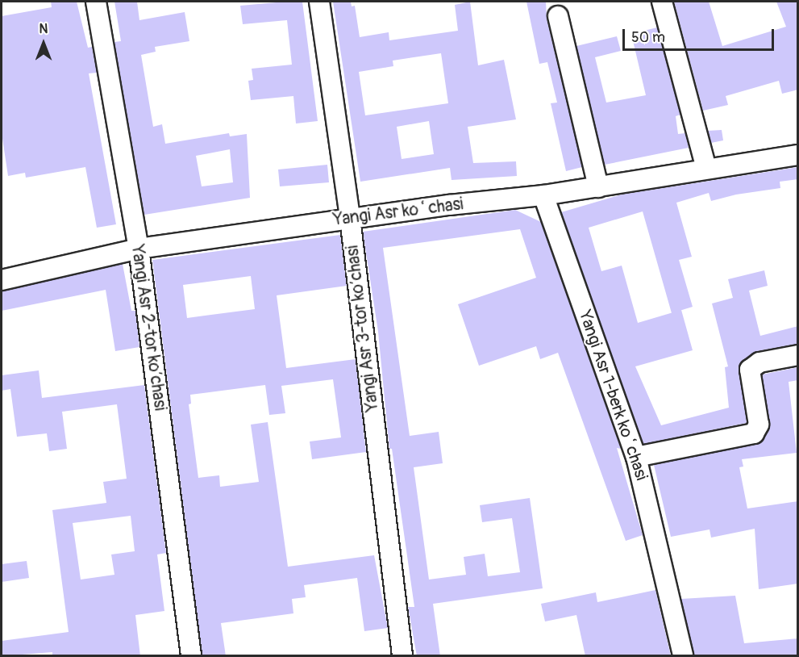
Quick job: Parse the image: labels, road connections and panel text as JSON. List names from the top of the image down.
{
  "streets": {
    "street": [
      "Yangi Asr koʻchasi",
      "Yangi Asr 2-tor koʼchasi",
      "Yangi Asr 3-tor koʼchasi",
      "Yangi Asr 1-berk koʻchasi"
    ]
  },
  "crossings": [
    ["Yangi Asr koʻchasi", "Yangi Asr 2-tor koʼchasi"],
    ["Yangi Asr koʻchasi", "Yangi Asr 3-tor koʼchasi"],
    ["Yangi Asr koʻchasi", "Yangi Asr 1-berk koʻchasi"]
  ],
  "scale_bar": "50 m",
  "north": "top"
}
